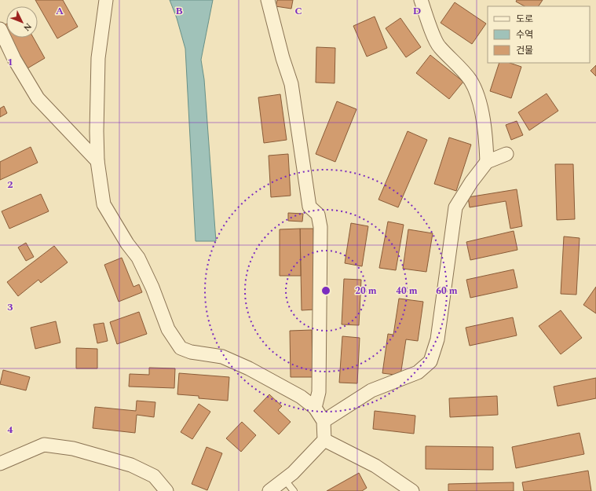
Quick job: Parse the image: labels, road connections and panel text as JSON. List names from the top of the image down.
{
  "legend": ["도로", "수역", "건물"],
  "north": "bottom right",
  "grid": {
    "columns": [
      "A",
      "B",
      "C",
      "D"
    ],
    "rows": [
      "1",
      "2",
      "3",
      "4"
    ]
  },
  "rings": ["20 m", "40 m", "60 m"]
}
